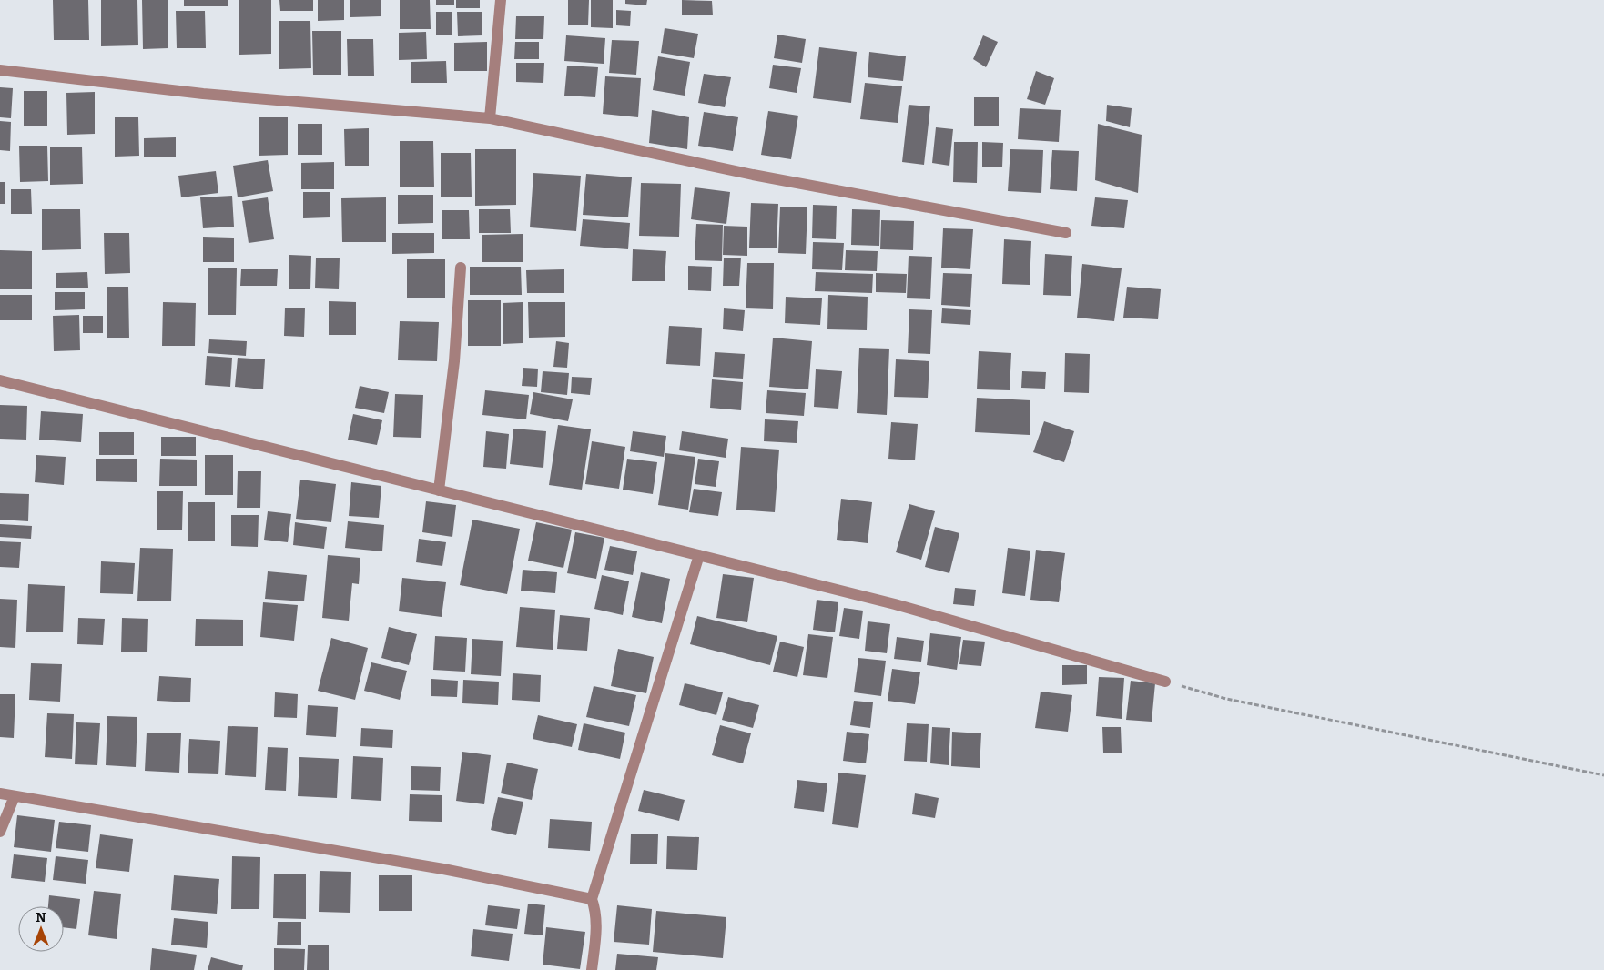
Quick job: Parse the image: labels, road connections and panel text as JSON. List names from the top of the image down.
{
  "north": "top"
}
